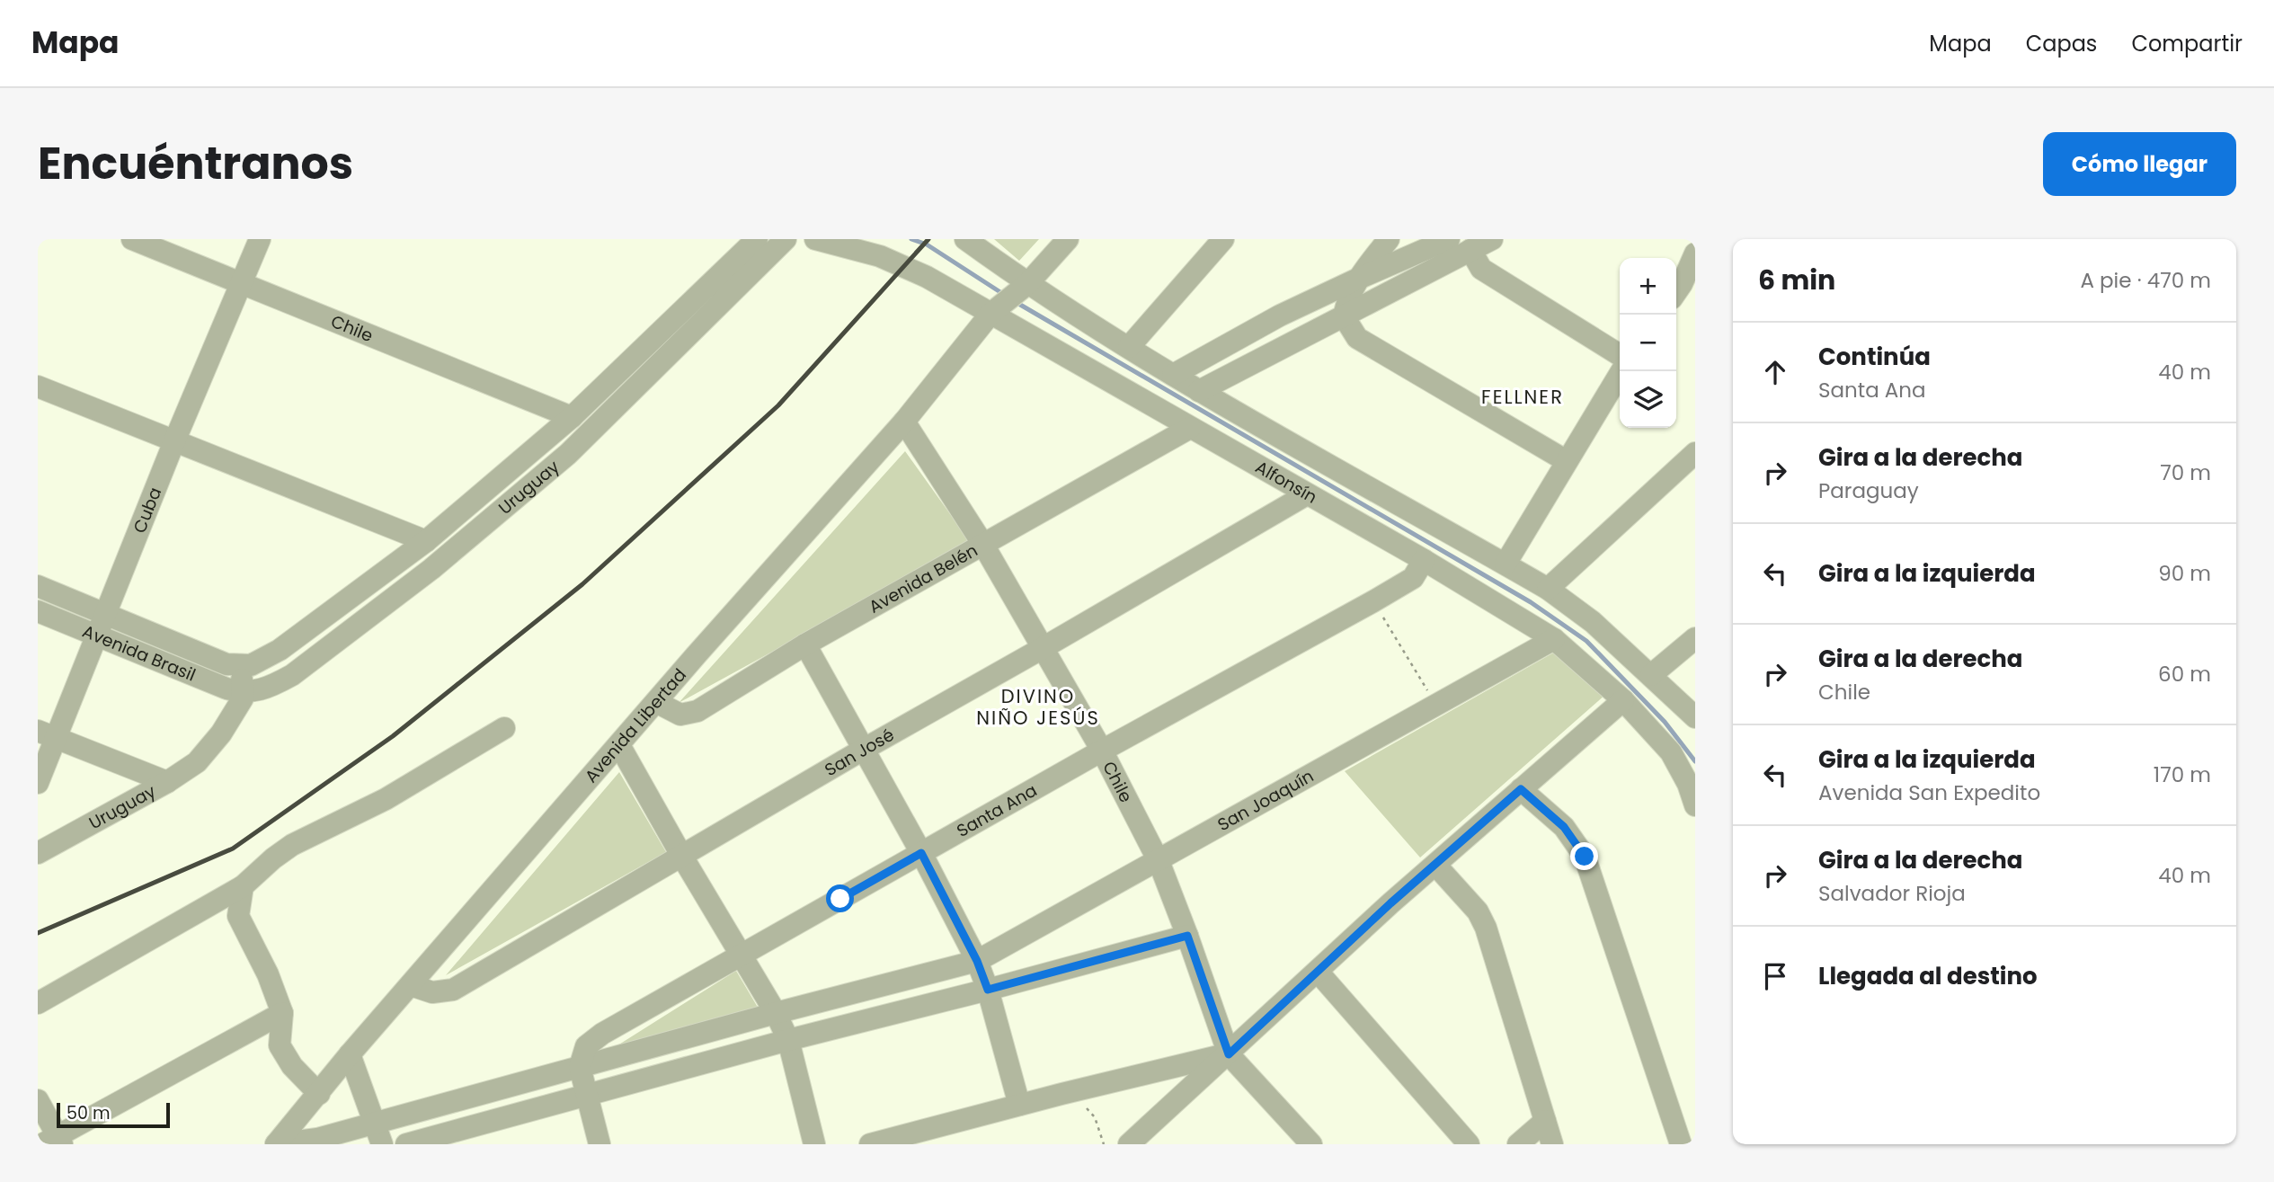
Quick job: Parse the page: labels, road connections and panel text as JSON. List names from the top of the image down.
{
  "streets": {
    "street": [
      "Chile",
      "Alfonsín",
      "Uruguay",
      "Cuba",
      "Avenida Belén",
      "Avenida Brasil",
      "Avenida Libertad",
      "San José",
      "San Joaquín",
      "Santa Ana"
    ]
  },
  "crossings": [
    ["Chile", "Uruguay"],
    ["Chile", "Cuba"],
    ["Chile", "Avenida Belén"],
    ["Chile", "Avenida Libertad"],
    ["Chile", "San José"],
    ["Chile", "San Joaquín"],
    ["Chile", "Santa Ana"],
    ["Alfonsín", "Avenida Belén"],
    ["Alfonsín", "Avenida Libertad"],
    ["Alfonsín", "San José"],
    ["Alfonsín", "San Joaquín"],
    ["Alfonsín", "Santa Ana"],
    ["Uruguay", "Avenida Brasil"],
    ["Cuba", "Avenida Brasil"],
    ["Avenida Belén", "Avenida Libertad"],
    ["Avenida Libertad", "San José"],
    ["Avenida Libertad", "San Joaquín"],
    ["San Joaquín", "Santa Ana"]
  ],
  "districts": ["FELLNER", "DIVINO NIÑO JESÚS"],
  "scale_bar": "50 m",
  "page": {
    "header": "Mapa",
    "nav": ["Mapa", "Capas", "Compartir"],
    "title": "Encuéntranos",
    "buttons": "Cómo llegar",
    "heading": ["6 min", "A pie · 470 m"],
    "map_buttons": ["+", "−"],
    "list": [
      ["Continúa", "Santa Ana", "40 m"],
      ["Gira a la derecha", "Paraguay", "70 m"],
      ["Gira a la izquierda", "90 m"],
      ["Gira a la derecha", "Chile", "60 m"],
      ["Gira a la izquierda", "Avenida San Expedito", "170 m"],
      ["Gira a la derecha", "Salvador Rioja", "40 m"],
      "Llegada al destino"
    ],
    "scale": "50 m"
  }
}
